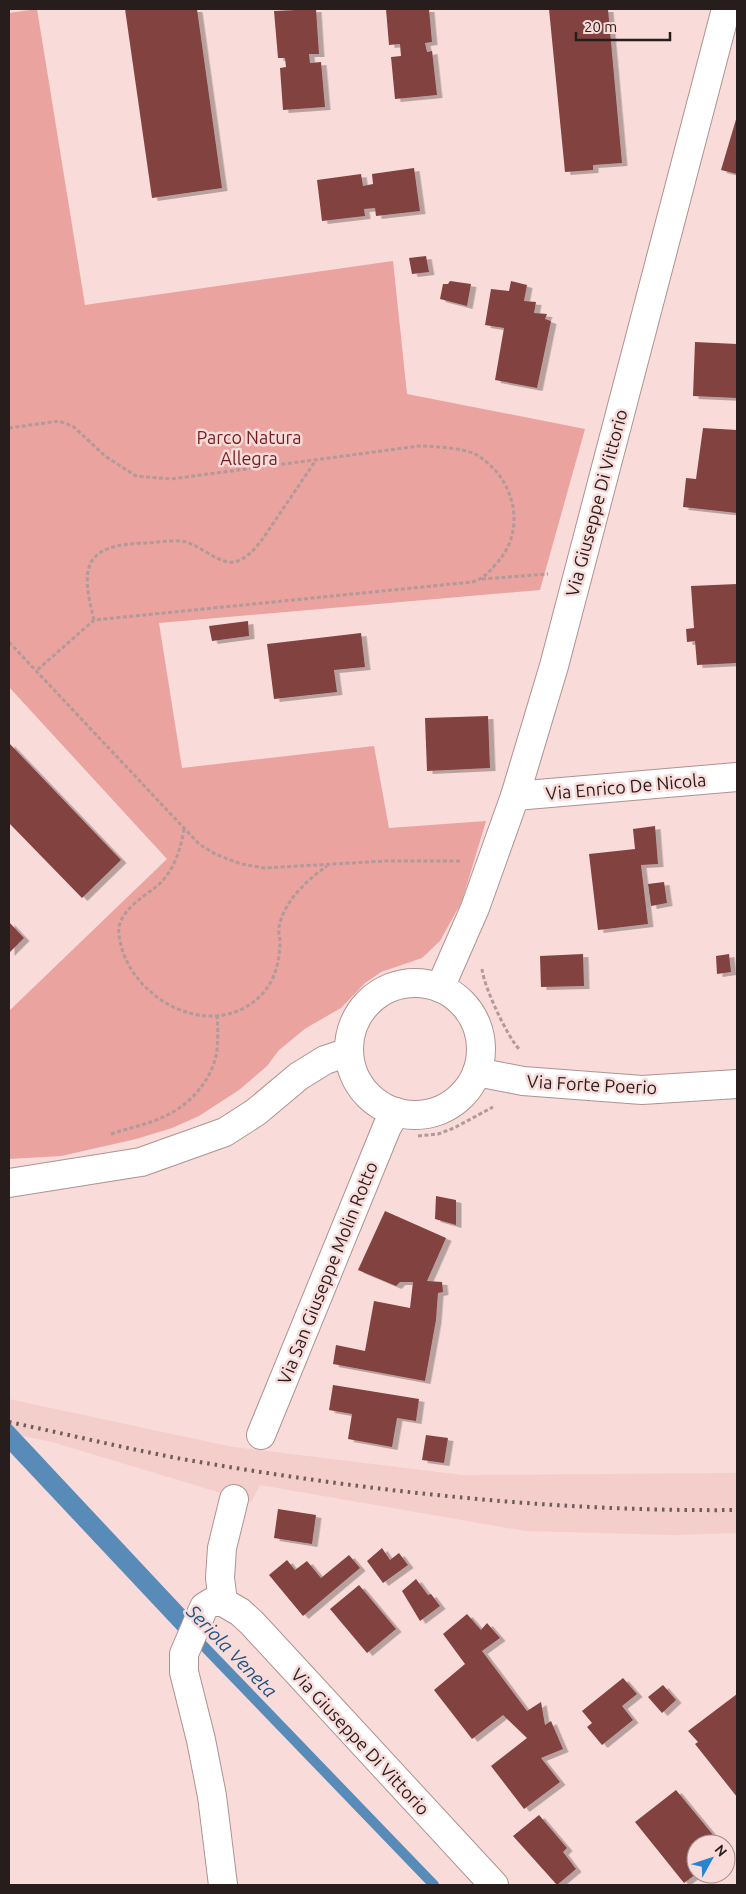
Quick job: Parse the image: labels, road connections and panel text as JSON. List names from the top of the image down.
{
  "streets": {
    "street": [
      "Via Giuseppe Di Vittorio",
      "Via Enrico De Nicola",
      "Via Forte Poerio",
      "Via San Giuseppe Molin Rotto"
    ]
  },
  "crossings": [
    ["Via Giuseppe Di Vittorio", "Via Enrico De Nicola"],
    ["Via Giuseppe Di Vittorio", "Via Forte Poerio"],
    ["Via Giuseppe Di Vittorio", "Via San Giuseppe Molin Rotto"],
    ["Via Forte Poerio", "Via San Giuseppe Molin Rotto"]
  ],
  "water": ["Seriola Veneta"],
  "parks": ["Parco Natura Allegra"],
  "scale_bar": "20 m",
  "north": "top right"
}
